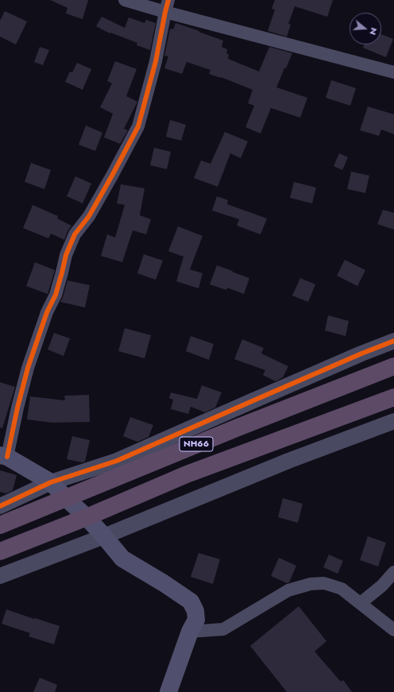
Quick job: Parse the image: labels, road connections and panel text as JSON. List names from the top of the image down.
{
  "streets": {
    "highway": ["NH66"]
  },
  "north": "right"
}
